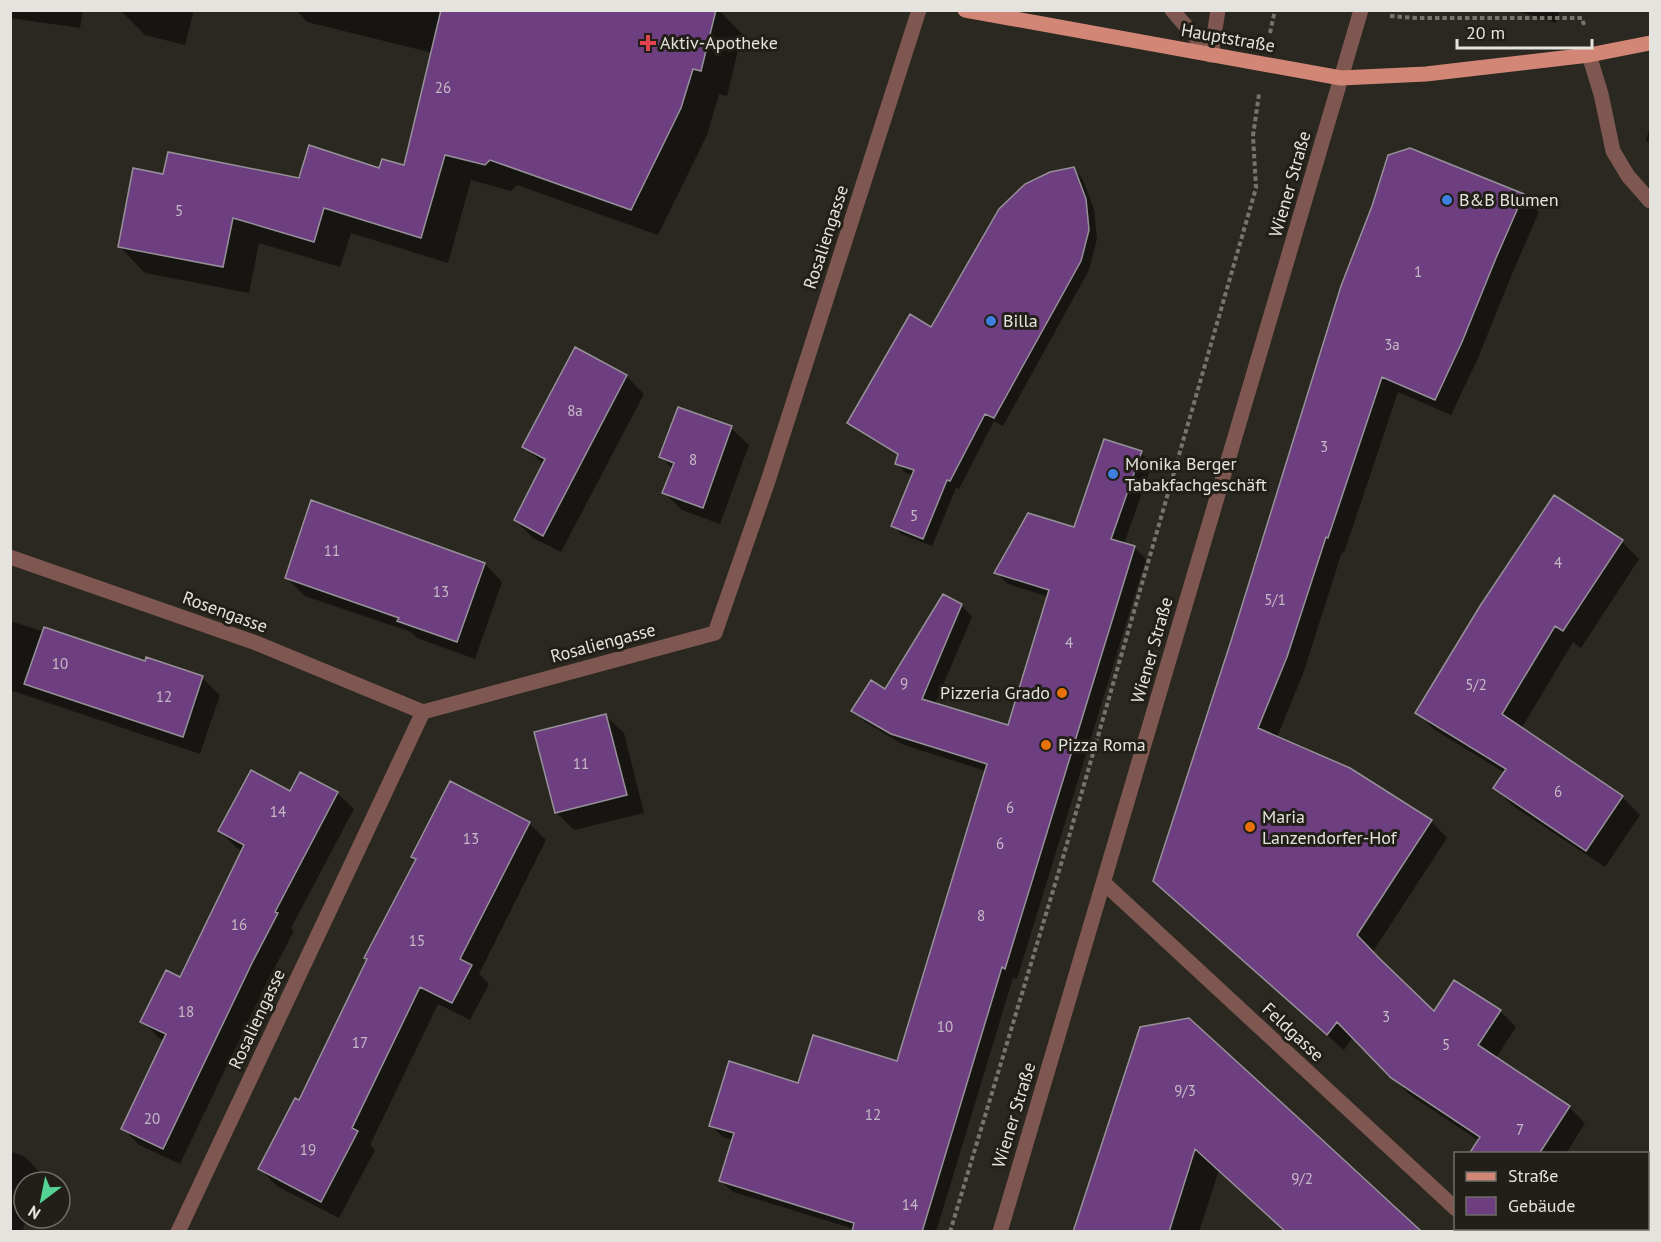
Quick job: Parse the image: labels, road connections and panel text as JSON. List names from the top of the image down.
{
  "streets": {
    "main road": ["Hauptstraße"],
    "street": [
      "Wiener Straße",
      "Rosaliengasse",
      "Rosengasse",
      "Feldgasse"
    ]
  },
  "crossings": [
    ["Hauptstraße", "Wiener Straße"],
    ["Wiener Straße", "Feldgasse"],
    ["Rosaliengasse", "Rosengasse"]
  ],
  "places": {
    "health": ["Aktiv-Apotheke"],
    "other": [
      "B&B Blumen",
      "Billa",
      "Monika Berger Tabakfachgeschäft",
      "Pizzeria Grado",
      "Pizza Roma",
      "Maria Lanzendorfer-Hof"
    ]
  },
  "house_numbers": [
    "26",
    "5",
    "1",
    "3a",
    "8a",
    "3",
    "8",
    "5",
    "11",
    "4",
    "13",
    "5/1",
    "4",
    "10",
    "9",
    "5/2",
    "12",
    "11",
    "6",
    "6",
    "14",
    "13",
    "6",
    "8",
    "16",
    "15",
    "18",
    "3",
    "10",
    "17",
    "5",
    "9/3",
    "12",
    "20",
    "7",
    "19",
    "9/2",
    "14"
  ],
  "legend": ["Straße", "Gebäude"],
  "scale_bar": "20 m",
  "north": "bottom left"
}
